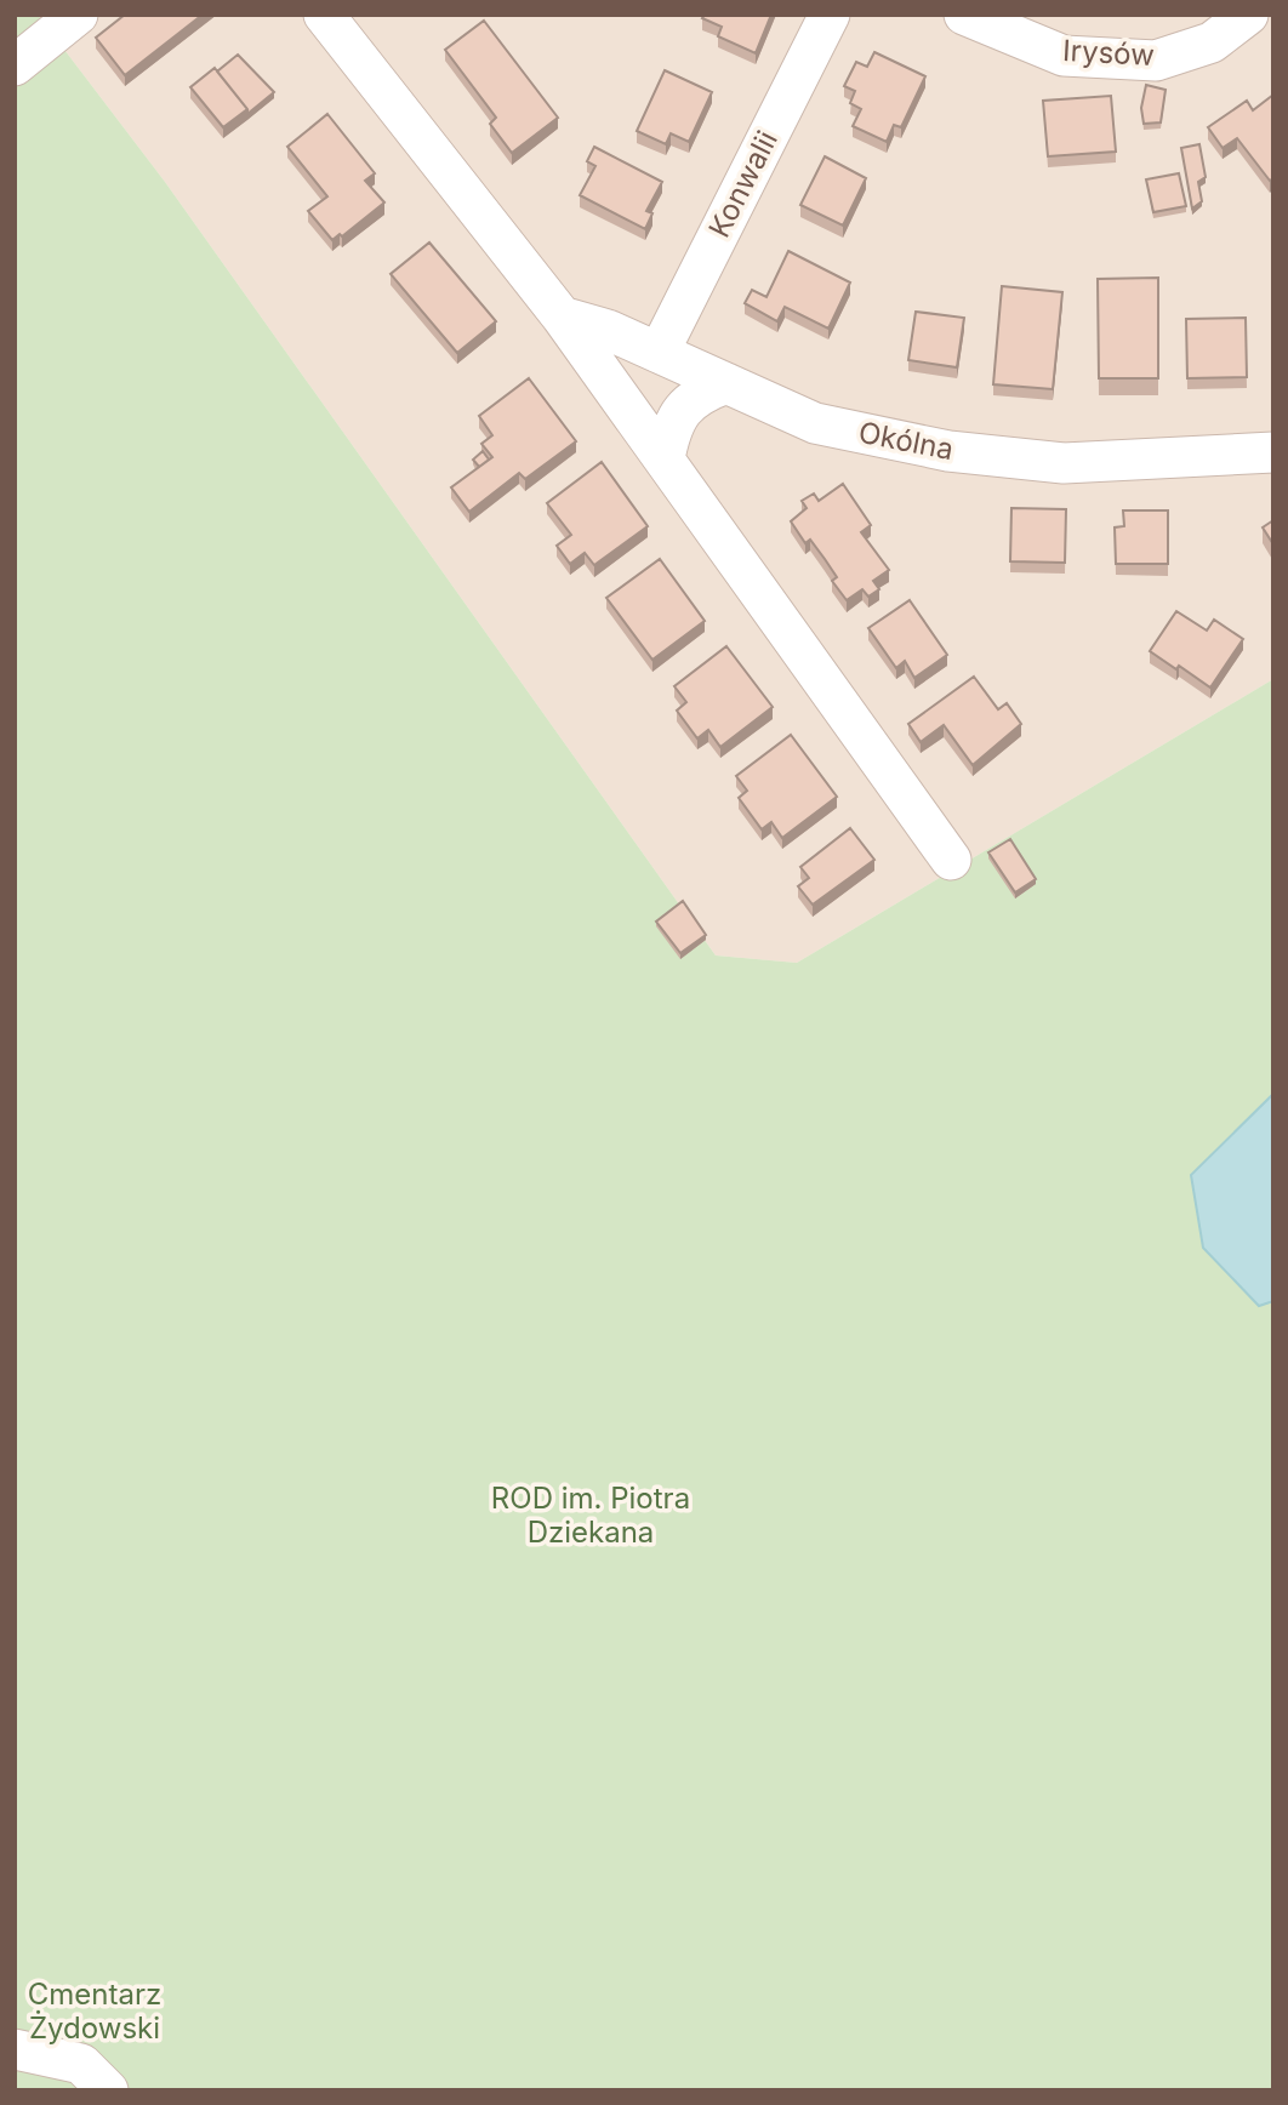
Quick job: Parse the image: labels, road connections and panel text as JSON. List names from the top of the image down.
{
  "streets": {
    "street": ["Irysów", "Konwalii", "Okólna"]
  },
  "crossings": [
    ["Konwalii", "Okólna"]
  ],
  "parks": ["ROD im. Piotra Dziekana", "Cmentarz Żydowski"]
}
